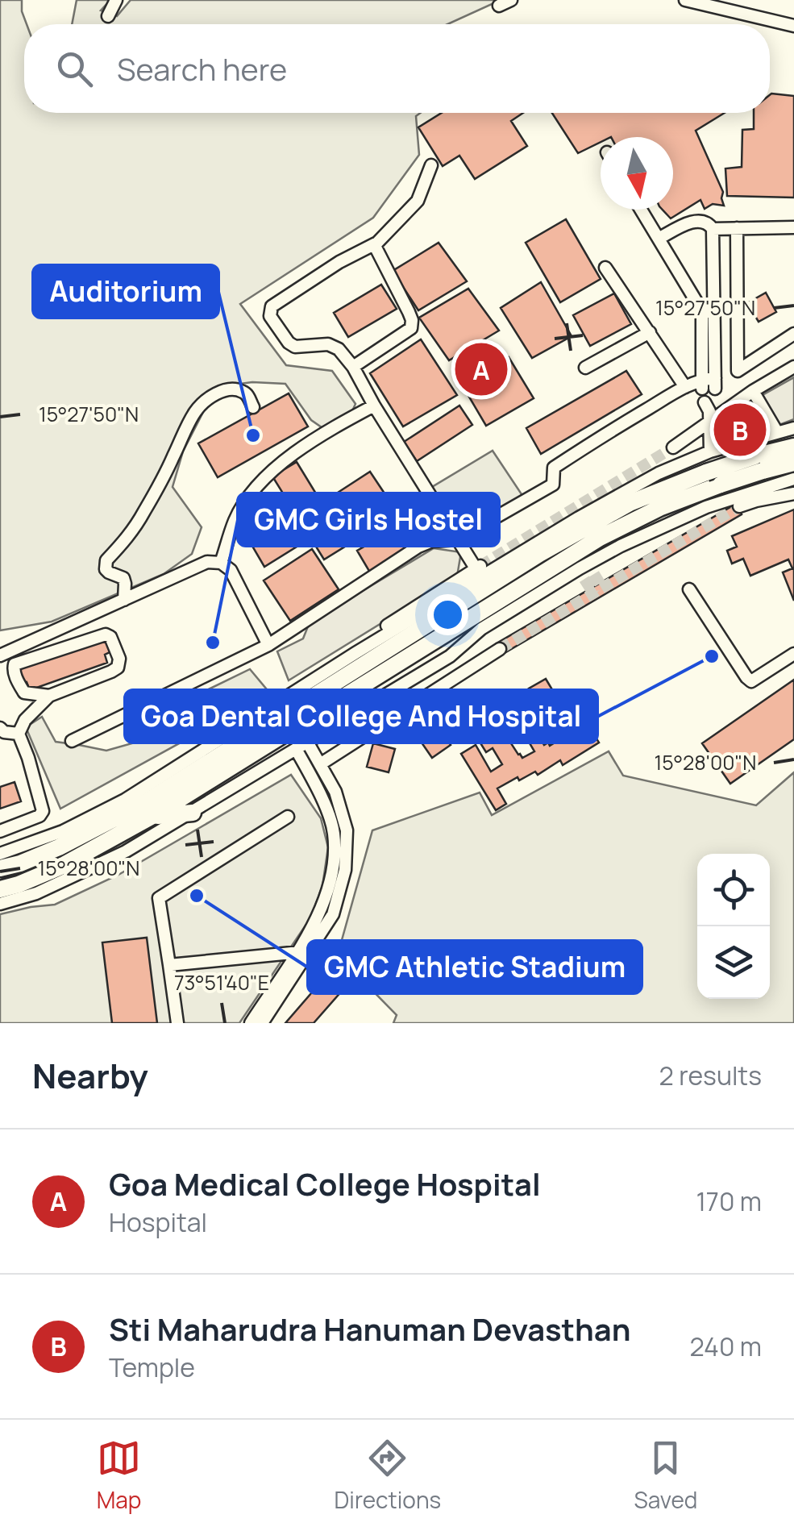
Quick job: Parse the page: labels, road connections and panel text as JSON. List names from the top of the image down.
{
  "places": [
    "Auditorium",
    "GMC Girls Hostel",
    "Goa Dental College And Hospital",
    "GMC Athletic Stadium"
  ],
  "north": "bottom",
  "page": {
    "search": "Search here",
    "pins": ["A", "B"],
    "heading": ["Nearby", "2 results"],
    "list": [
      {
        "mark": "A",
        "name": "Goa Medical College Hospital",
        "note": "Hospital",
        "value": "170 m"
      },
      {
        "mark": "B",
        "name": "Sti Maharudra Hanuman Devasthan",
        "note": "Temple",
        "value": "240 m"
      }
    ],
    "nav": ["Map", "Directions", "Saved"]
  },
  "coordinates": ["15°27'50\"N", "15°28'00\"N", "73°51'40\"E"]
}
